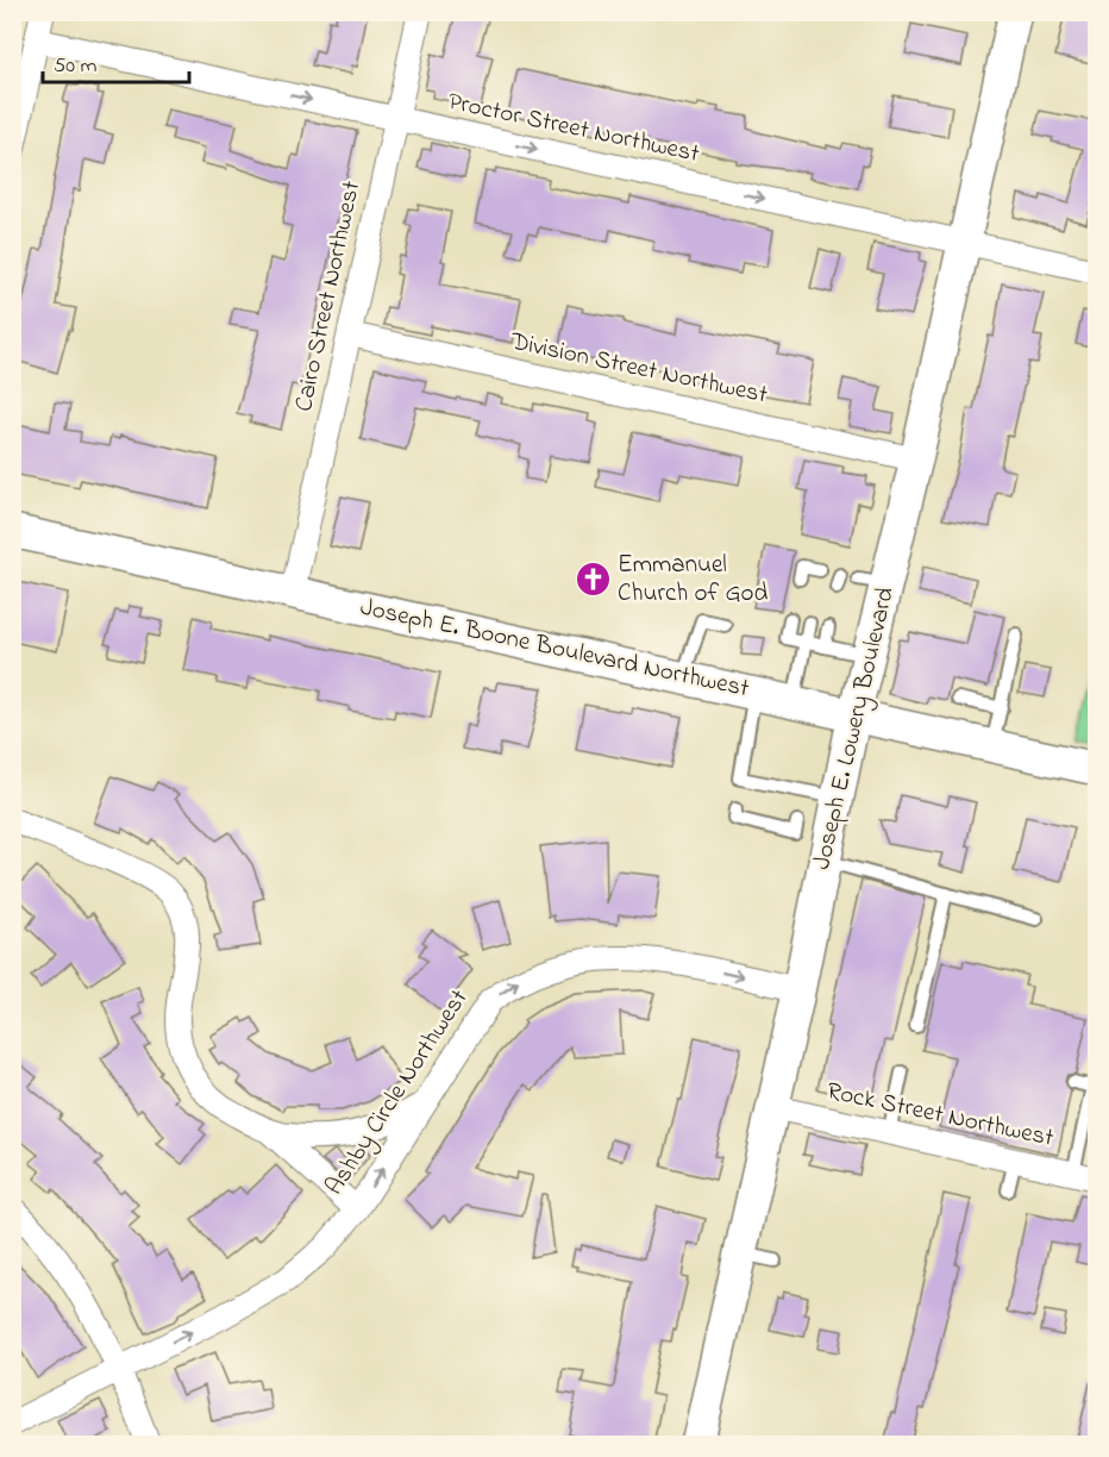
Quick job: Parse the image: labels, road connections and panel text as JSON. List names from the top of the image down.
{
  "streets": {
    "main road": ["Joseph E. Boone Boulevard Northwest", "Joseph E. Lowery Boulevard"],
    "street": [
      "Proctor Street Northwest",
      "Cairo Street Northwest",
      "Division Street Northwest",
      "Ashby Circle Northwest",
      "Rock Street Northwest"
    ]
  },
  "crossings": [
    ["Proctor Street Northwest", "Cairo Street Northwest"],
    ["Proctor Street Northwest", "Joseph E. Lowery Boulevard"],
    ["Cairo Street Northwest", "Division Street Northwest"],
    ["Cairo Street Northwest", "Joseph E. Boone Boulevard Northwest"],
    ["Division Street Northwest", "Joseph E. Lowery Boulevard"],
    ["Joseph E. Boone Boulevard Northwest", "Joseph E. Lowery Boulevard"],
    ["Joseph E. Lowery Boulevard", "Ashby Circle Northwest"],
    ["Joseph E. Lowery Boulevard", "Rock Street Northwest"]
  ],
  "one_way": ["Proctor Street Northwest", "Ashby Circle Northwest"],
  "places": {
    "church": ["Emmanuel Church of God"]
  },
  "scale_bar": "50 m"
}
